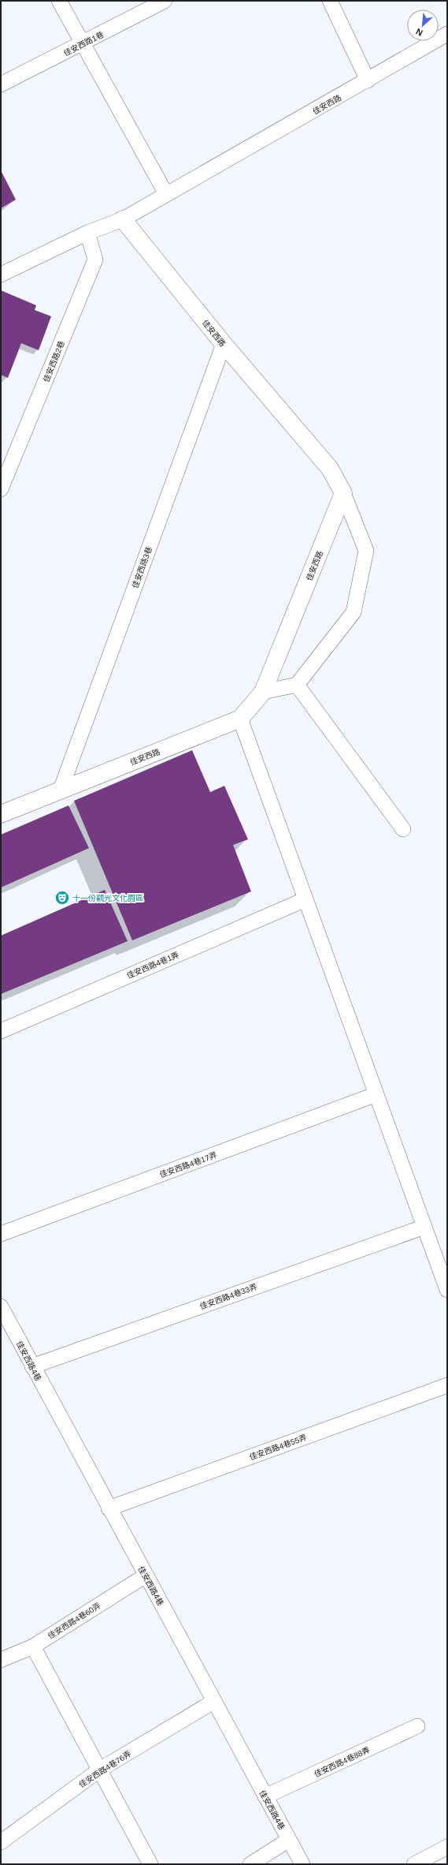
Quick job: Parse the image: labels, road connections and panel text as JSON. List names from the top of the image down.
{
  "streets": {
    "street": ["佳安西路"],
    "lane": [
      "佳安西路1巷",
      "佳安西路2巷",
      "佳安西路3巷",
      "佳安西路4巷1弄",
      "佳安西路4巷17弄",
      "佳安西路4巷33弄",
      "佳安西路4巷",
      "佳安西路4巷55弄",
      "佳安西路4巷60弄",
      "佳安西路4巷88弄",
      "佳安西路4巷76弄"
    ]
  },
  "crossings": [
    ["佳安西路", "佳安西路2巷"],
    ["佳安西路", "佳安西路3巷"],
    ["佳安西路4巷33弄", "佳安西路4巷"],
    ["佳安西路4巷", "佳安西路4巷55弄"],
    ["佳安西路4巷", "佳安西路4巷60弄"],
    ["佳安西路4巷", "佳安西路4巷88弄"],
    ["佳安西路4巷", "佳安西路4巷76弄"]
  ],
  "places": {
    "theatre": ["十一份觀光文化園區"]
  },
  "north": "bottom left"
}
